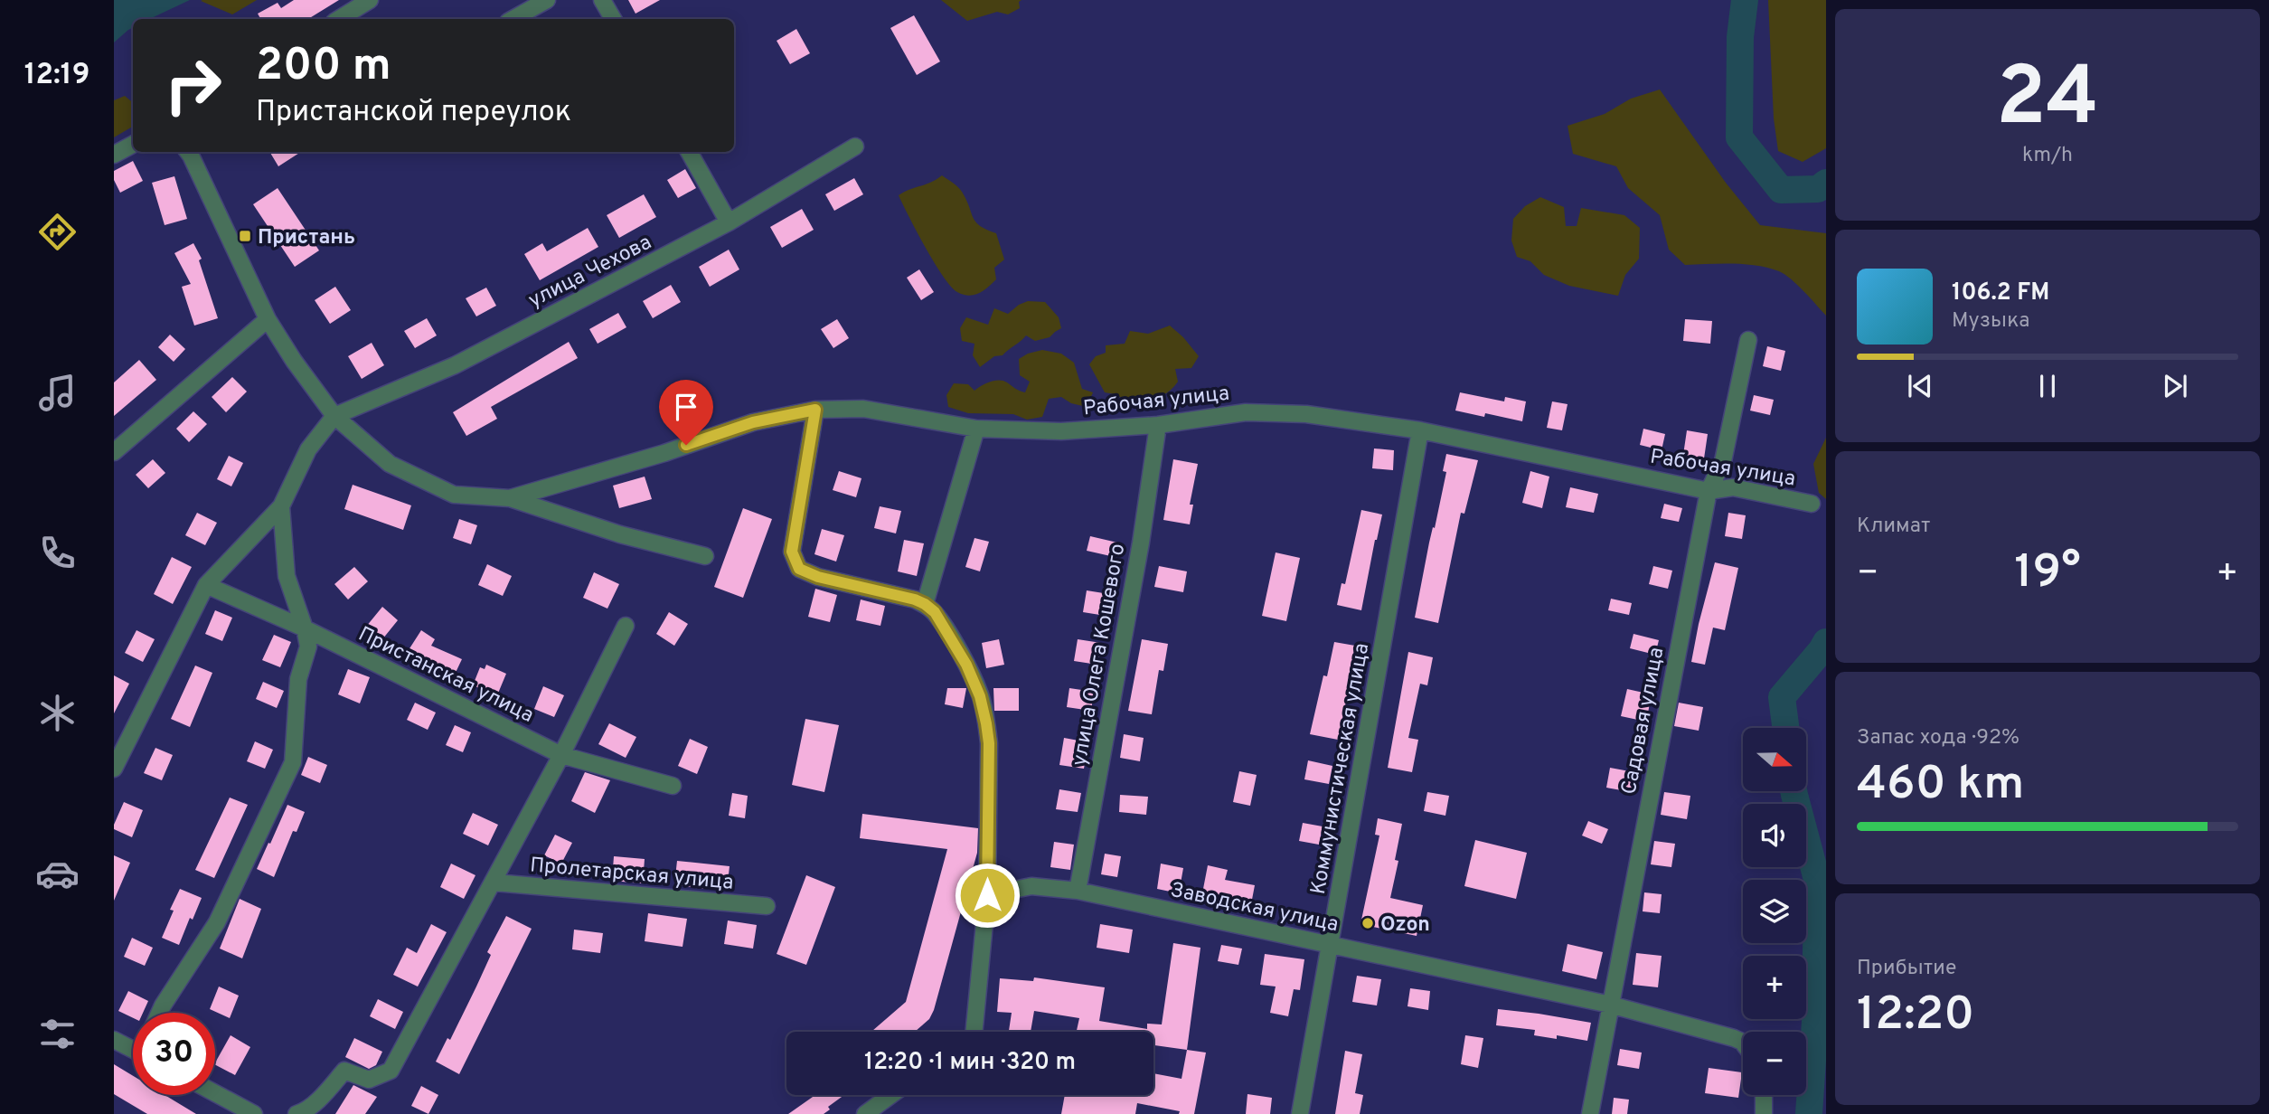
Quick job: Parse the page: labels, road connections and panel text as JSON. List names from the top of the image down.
{
  "streets": {
    "street": [
      "улица Чехова",
      "Рабочая улица",
      "улица Олега Кошевого",
      "Пристанская улица",
      "Садовая улица",
      "Коммунистическая улица",
      "Пролетарская улица",
      "Заводская улица"
    ]
  },
  "crossings": [
    ["Рабочая улица", "улица Олега Кошевого"],
    ["Рабочая улица", "Садовая улица"],
    ["Рабочая улица", "Коммунистическая улица"],
    ["улица Олега Кошевого", "Заводская улица"],
    ["Пристанская улица", "Пролетарская улица"],
    ["Садовая улица", "Заводская улица"],
    ["Коммунистическая улица", "Заводская улица"]
  ],
  "places": {
    "transit": ["Пристань"],
    "other": ["Ozon"]
  },
  "north": "right",
  "page": {
    "tabs": "12:19",
    "tile": [
      ["24", "km/h"],
      "Климат",
      ["Запас хода · 92%", "460 km"],
      ["Прибытие", "12:20"]
    ],
    "turn": ["200 m", "Пристанской переулок"],
    "song": ["106.2 FM", "Музыка"],
    "heat": ["−", "19°", "+"],
    "map_buttons": ["+", "−"],
    "limit": "30",
    "trip": "12:20 · 1 мин · 320 m"
  }
}
